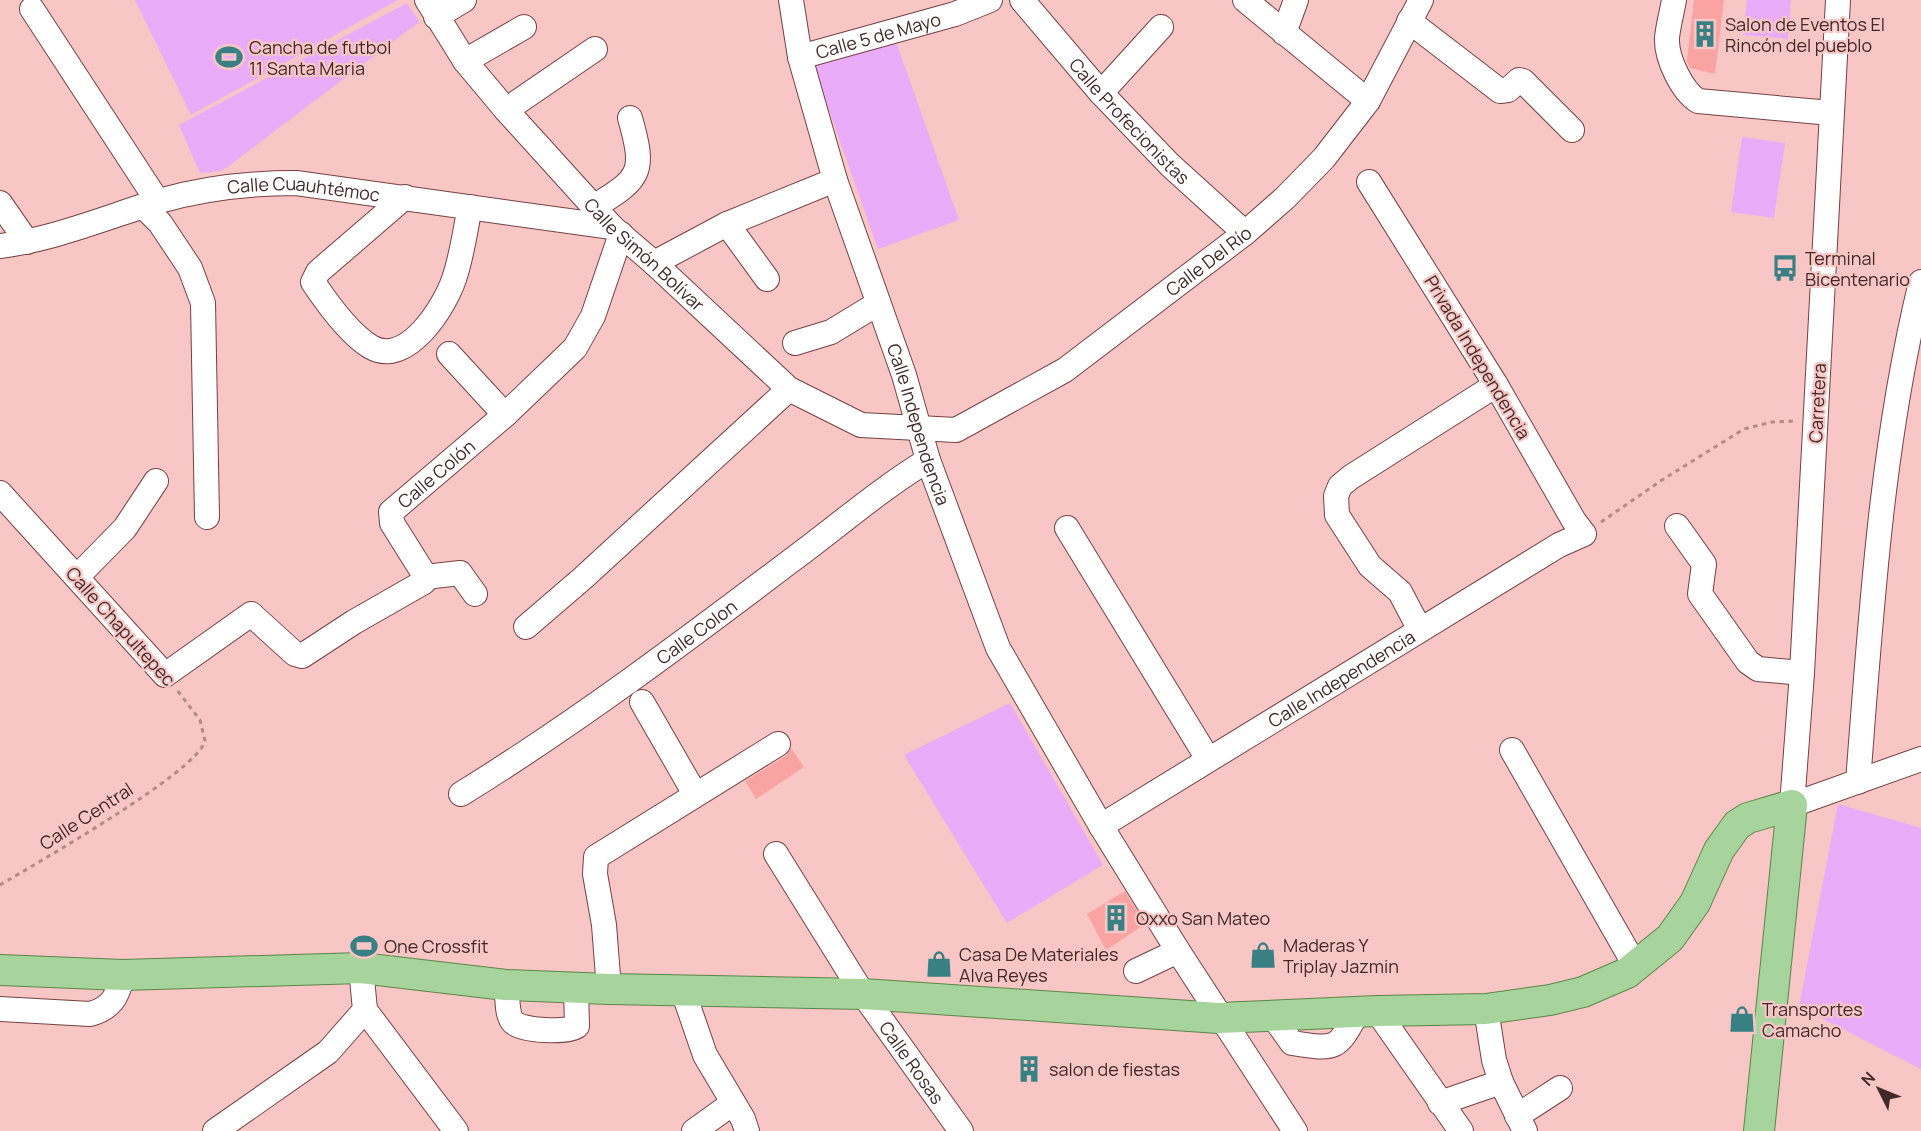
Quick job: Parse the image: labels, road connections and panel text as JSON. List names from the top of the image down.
{
  "streets": {
    "street": [
      "Calle 5 de Mayo",
      "Calle Profecionistas",
      "Calle Cuauhtémoc",
      "Calle Simón Bolívar",
      "Calle Del Río",
      "Privada Independencia",
      "Carretera",
      "Calle Independencia",
      "Calle Colón",
      "Calle Chapultepec",
      "Calle Colon",
      "Calle Rosas"
    ],
    "path": ["Calle Central"]
  },
  "crossings": [
    ["Calle 5 de Mayo", "Calle Independencia"],
    ["Calle Profecionistas", "Calle Del Río"],
    ["Calle Cuauhtémoc", "Calle Simón Bolívar"],
    ["Calle Cuauhtémoc", "Calle Colón"],
    ["Calle Simón Bolívar", "Calle Del Río"],
    ["Calle Simón Bolívar", "Calle Independencia"],
    ["Calle Simón Bolívar", "Calle Colón"],
    ["Calle Del Río", "Calle Independencia"],
    ["Privada Independencia", "Calle Independencia"],
    ["Calle Independencia", "Calle Colon"],
    ["Calle Chapultepec", "Calle Central"]
  ],
  "places": {
    "building": ["Salon de Eventos El Rincón del pueblo", "Oxxo San Mateo", "salon de fiestas"],
    "sports": ["Cancha de futbol 11 Santa Maria", "One Crossfit"],
    "bus stop": ["Terminal Bicentenario"],
    "shop": ["Maderas Y Triplay Jazmin", "Casa De Materiales Alva Reyes", "Transportes Camacho"]
  },
  "north": "top left"
}
